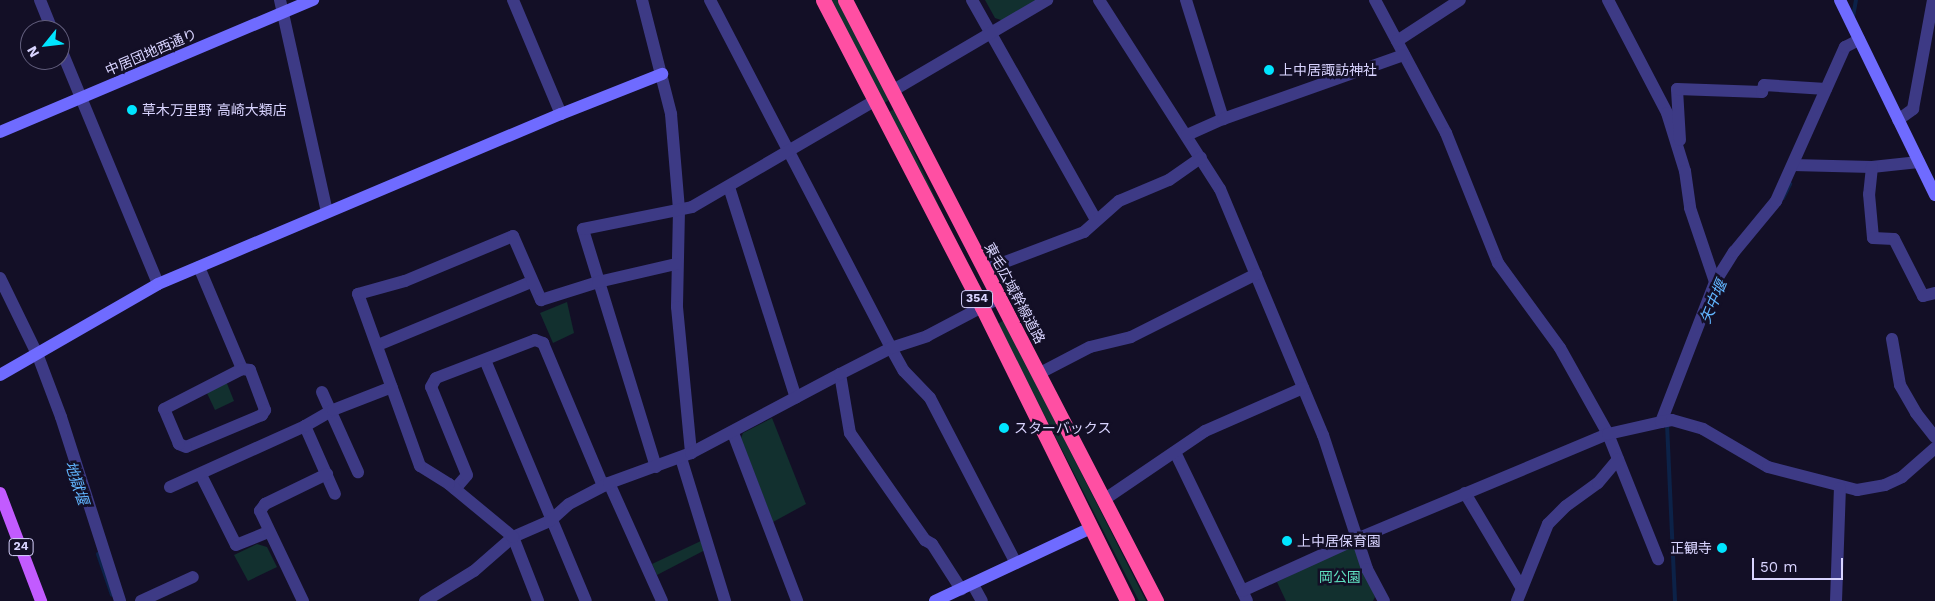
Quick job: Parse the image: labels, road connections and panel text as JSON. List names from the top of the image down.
{
  "streets": {
    "highway": ["東毛広域幹線道路", "354"],
    "main road": ["24"],
    "street": ["中居団地西通り"]
  },
  "water": ["矢中堰", "地獄堰"],
  "parks": ["岡公園"],
  "places": [
    "上中居諏訪神社",
    "草木万里野 高崎大類店",
    "スターバックス",
    "上中居保育園",
    "正観寺"
  ],
  "scale_bar": "50 m",
  "north": "bottom left"
}
